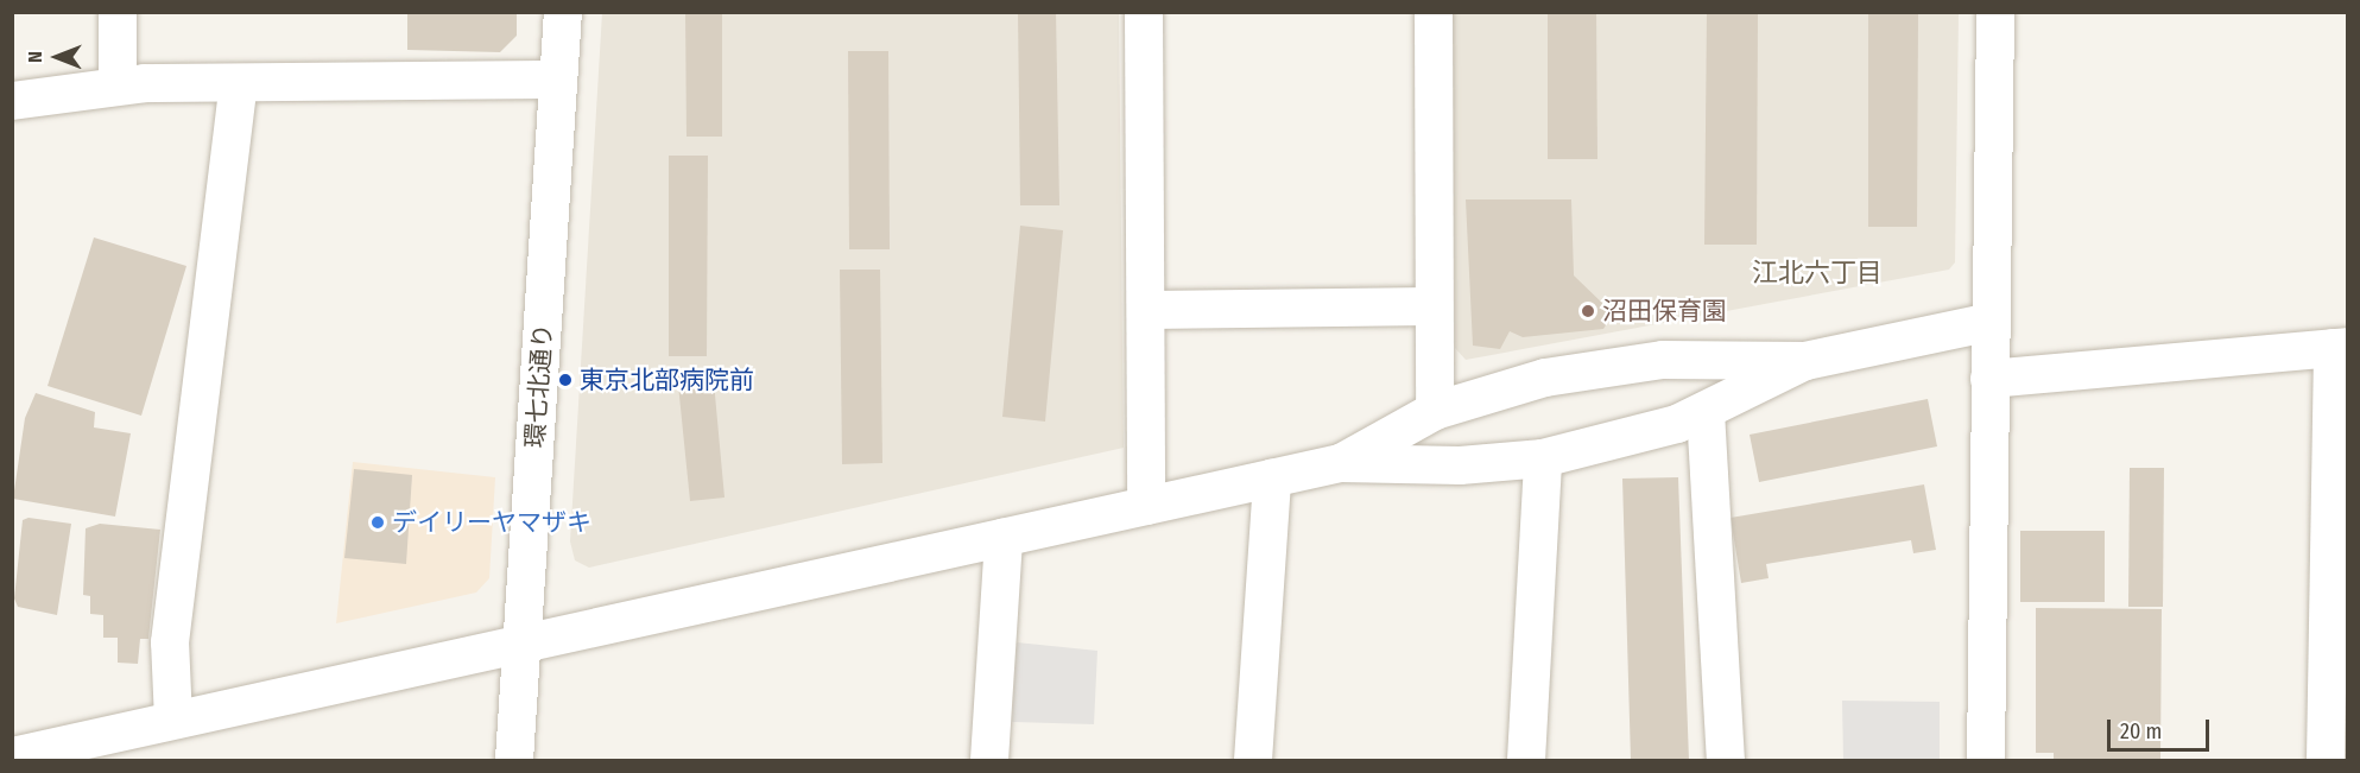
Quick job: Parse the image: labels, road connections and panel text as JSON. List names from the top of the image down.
{
  "streets": {
    "street": ["環七北通り"]
  },
  "districts": ["江北六丁目"],
  "places": ["沼田保育園", "東京北部病院前", "デイリーヤマザキ"],
  "scale_bar": "20 m",
  "north": "left"
}
